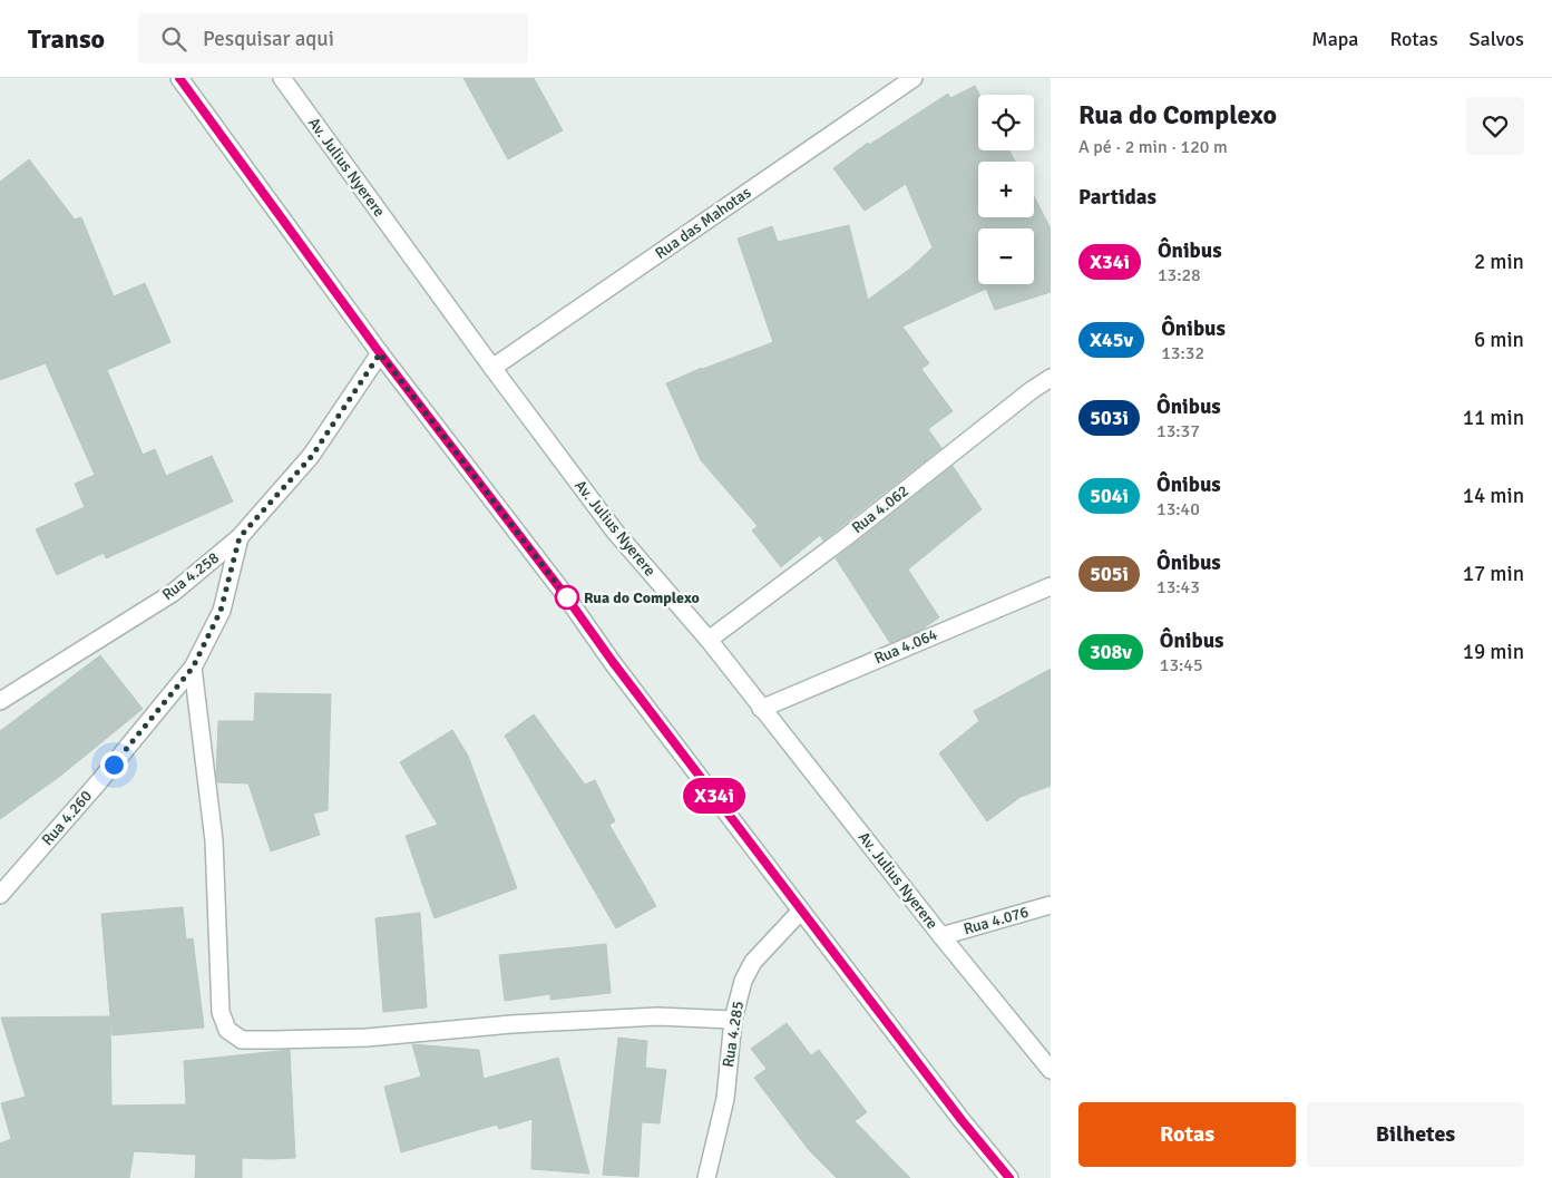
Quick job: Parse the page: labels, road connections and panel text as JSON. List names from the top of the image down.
{
  "streets": {
    "street": [
      "Av. Julius Nyerere",
      "Rua das Mahotas",
      "Rua 4.062",
      "Rua 4.258",
      "Rua 4.064",
      "Rua 4.260",
      "Rua 4.076",
      "Rua 4.285"
    ]
  },
  "crossings": [
    ["Av. Julius Nyerere", "Rua das Mahotas"],
    ["Av. Julius Nyerere", "Rua 4.062"],
    ["Av. Julius Nyerere", "Rua 4.064"],
    ["Av. Julius Nyerere", "Rua 4.076"],
    ["Rua 4.258", "Rua 4.260"]
  ],
  "places": ["Rua do Complexo"],
  "lines": ["bus line X34i"],
  "page": {
    "header": "Transo",
    "search": "Pesquisar aqui",
    "nav": ["Mapa", "Rotas", "Salvos"],
    "on_map": "X34i",
    "heading": [
      ["Rua do Complexo", "A pé · 2 min · 120 m"],
      "Partidas"
    ],
    "map_buttons": ["+", "−"],
    "list": [
      {
        "mark": "X34i",
        "name": "Ônibus",
        "note": "13:28",
        "value": "2 min"
      },
      {
        "mark": "X45v",
        "name": "Ônibus",
        "note": "13:32",
        "value": "6 min"
      },
      {
        "mark": "503i",
        "name": "Ônibus",
        "note": "13:37",
        "value": "11 min"
      },
      {
        "mark": "504i",
        "name": "Ônibus",
        "note": "13:40",
        "value": "14 min"
      },
      {
        "mark": "505i",
        "name": "Ônibus",
        "note": "13:43",
        "value": "17 min"
      },
      {
        "mark": "308v",
        "name": "Ônibus",
        "note": "13:45",
        "value": "19 min"
      }
    ],
    "buttons": ["Rotas", "Bilhetes"]
  }
}
